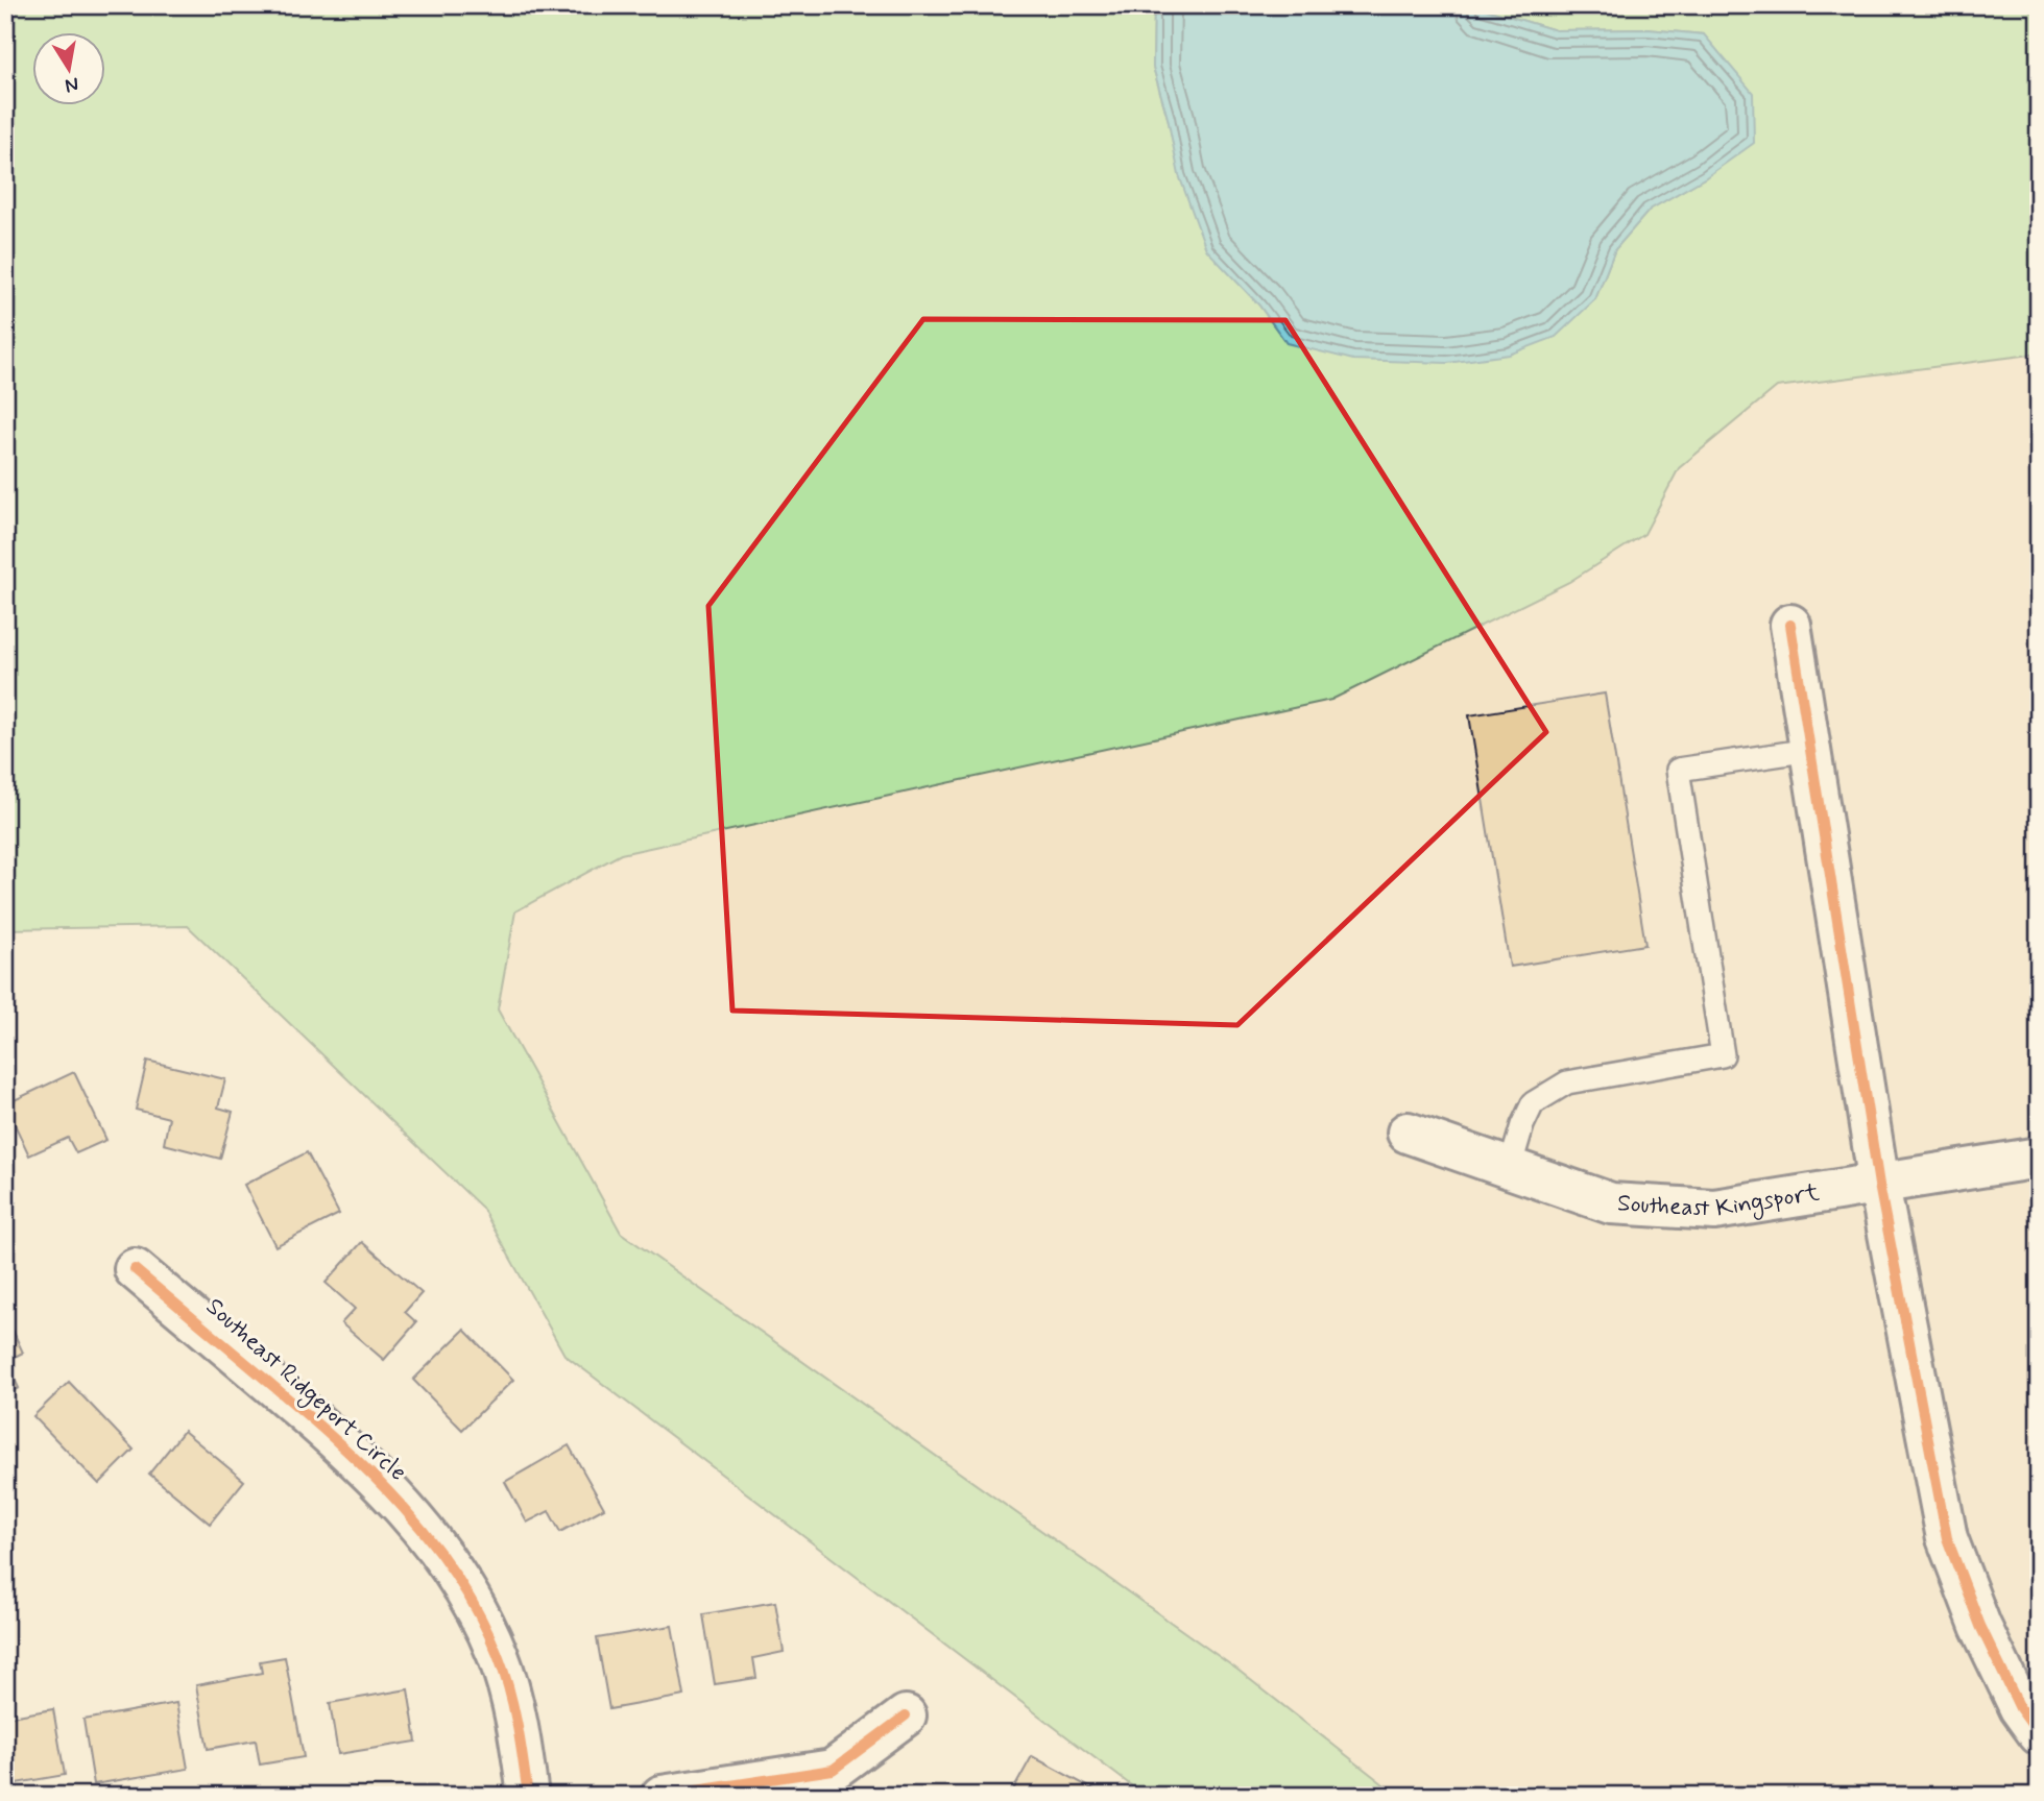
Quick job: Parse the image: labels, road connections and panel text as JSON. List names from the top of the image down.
{
  "streets": {
    "street": ["Southeast Kingsport", "Southeast Ridgeport Circle"]
  },
  "north": "bottom"
}
